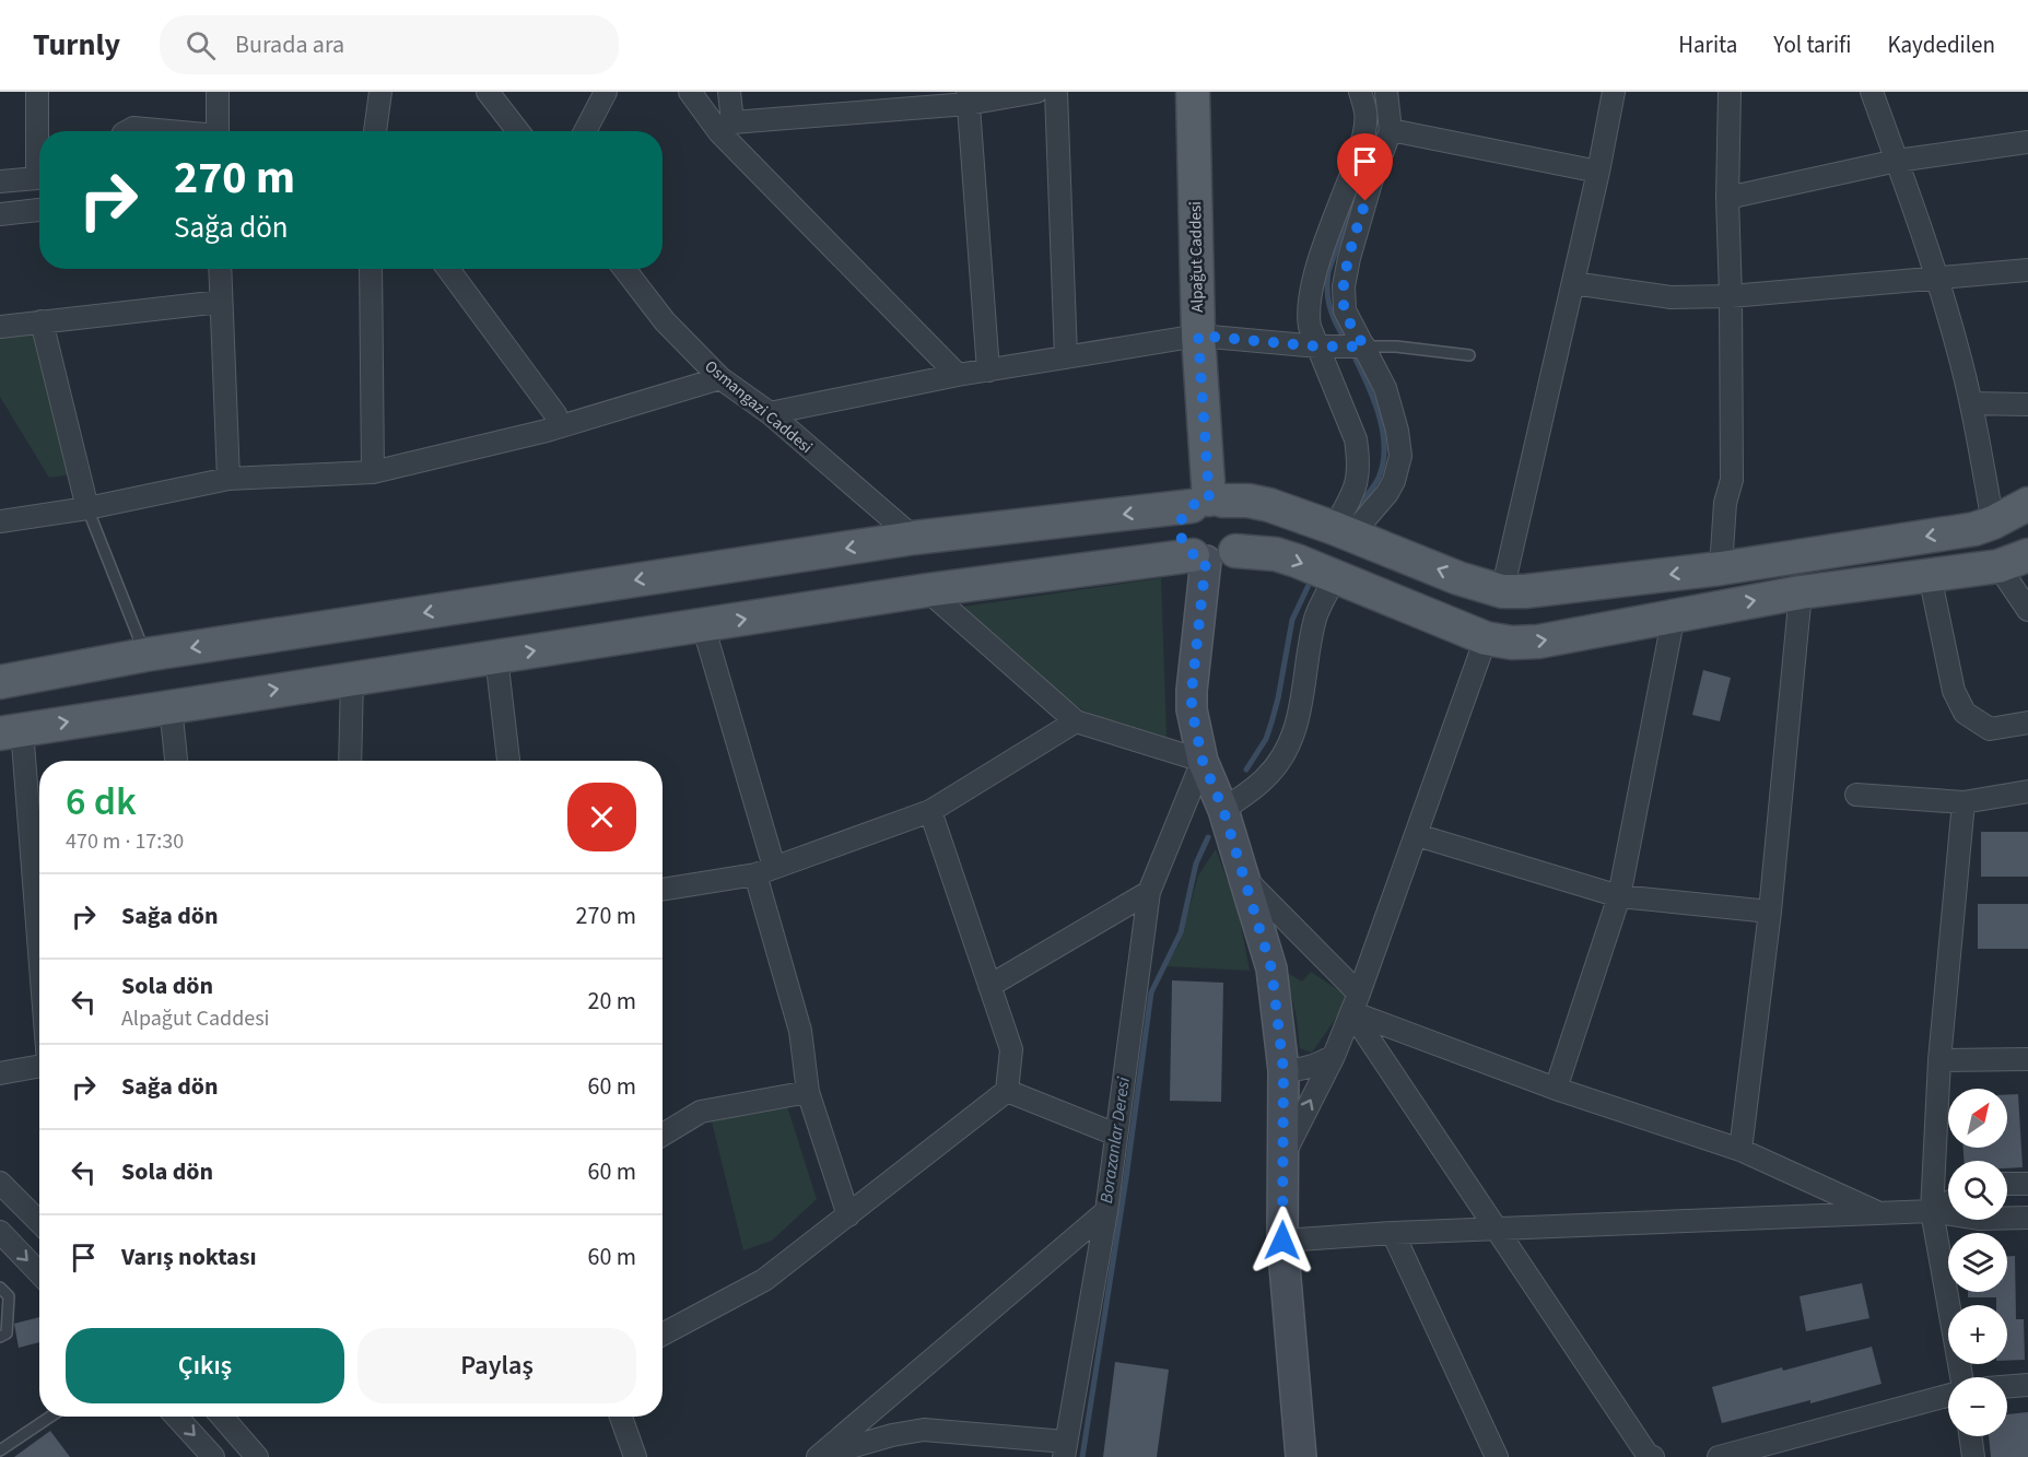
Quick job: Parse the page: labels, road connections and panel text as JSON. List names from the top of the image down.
{
  "streets": {
    "main road": ["Alpağut Caddesi"],
    "street": ["Osmangazi Caddesi"]
  },
  "water": ["Borazanlar Deresi"],
  "north": "top right",
  "page": {
    "header": "Turnly",
    "search": "Burada ara",
    "nav": ["Harita", "Yol tarifi", "Kaydedilen"],
    "turn": ["270 m", "Sağa dön"],
    "heading": ["6 dk", "470 m · 17:30"],
    "list": [
      {
        "name": "Sağa dön",
        "value": "270 m"
      },
      {
        "name": "Sola dön",
        "note": "Alpağut Caddesi",
        "value": "20 m"
      },
      {
        "name": "Sağa dön",
        "value": "60 m"
      },
      {
        "name": "Sola dön",
        "value": "60 m"
      },
      {
        "name": "Varış noktası",
        "value": "60 m"
      }
    ],
    "map_buttons": ["+", "−"],
    "buttons": ["Çıkış", "Paylaş"]
  }
}
